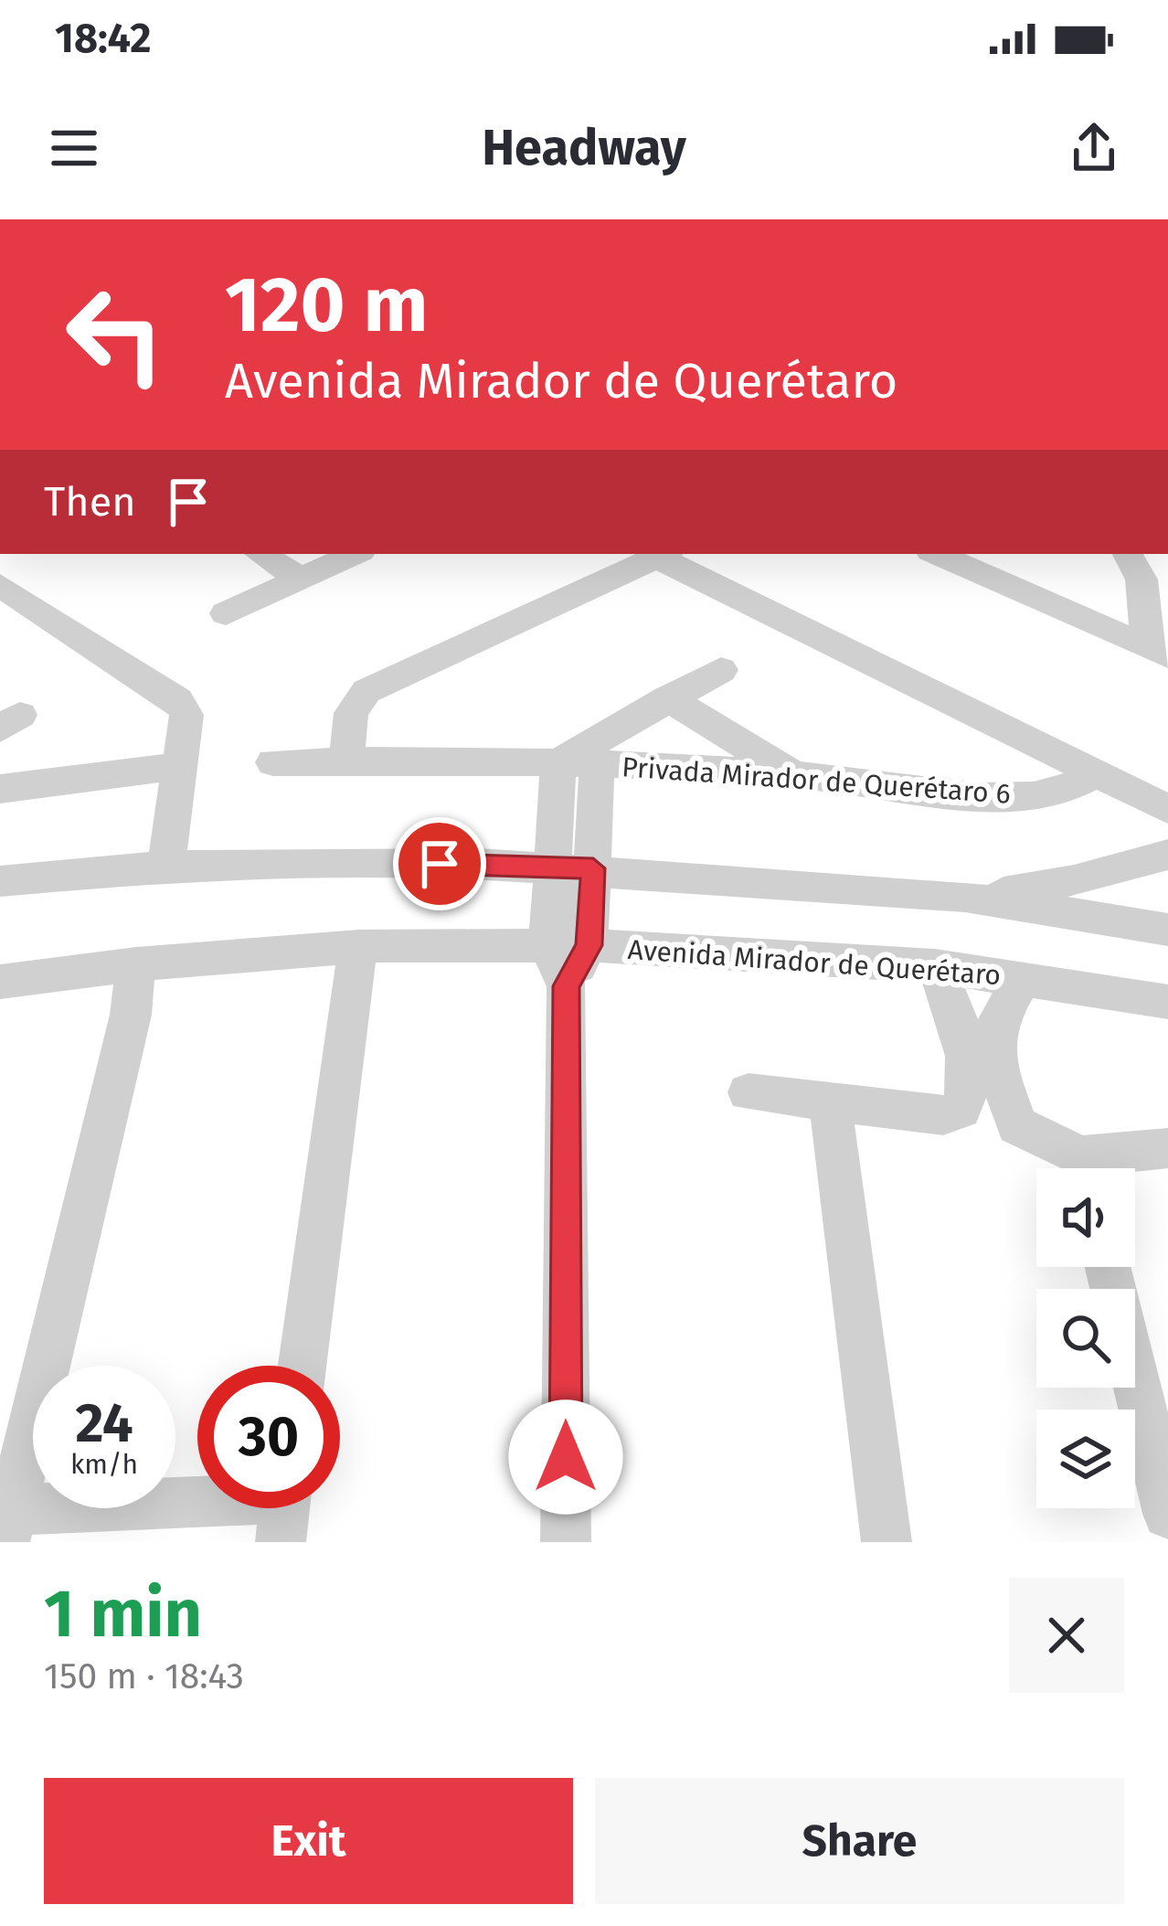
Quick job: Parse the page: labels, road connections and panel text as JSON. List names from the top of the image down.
{
  "streets": {
    "street": ["Privada Mirador de Querétaro 6", "Avenida Mirador de Querétaro"]
  },
  "crossings": [
    ["Privada Mirador de Querétaro 6", "Avenida Mirador de Querétaro"]
  ],
  "page": {
    "status": "18:42",
    "header": "Headway",
    "turn": ["120 m", "Avenida Mirador de Querétaro"],
    "then": "Then",
    "speed": "24 km/h",
    "limit": "30",
    "heading": ["1 min", "150 m · 18:43"],
    "buttons": ["Exit", "Share"]
  }
}
